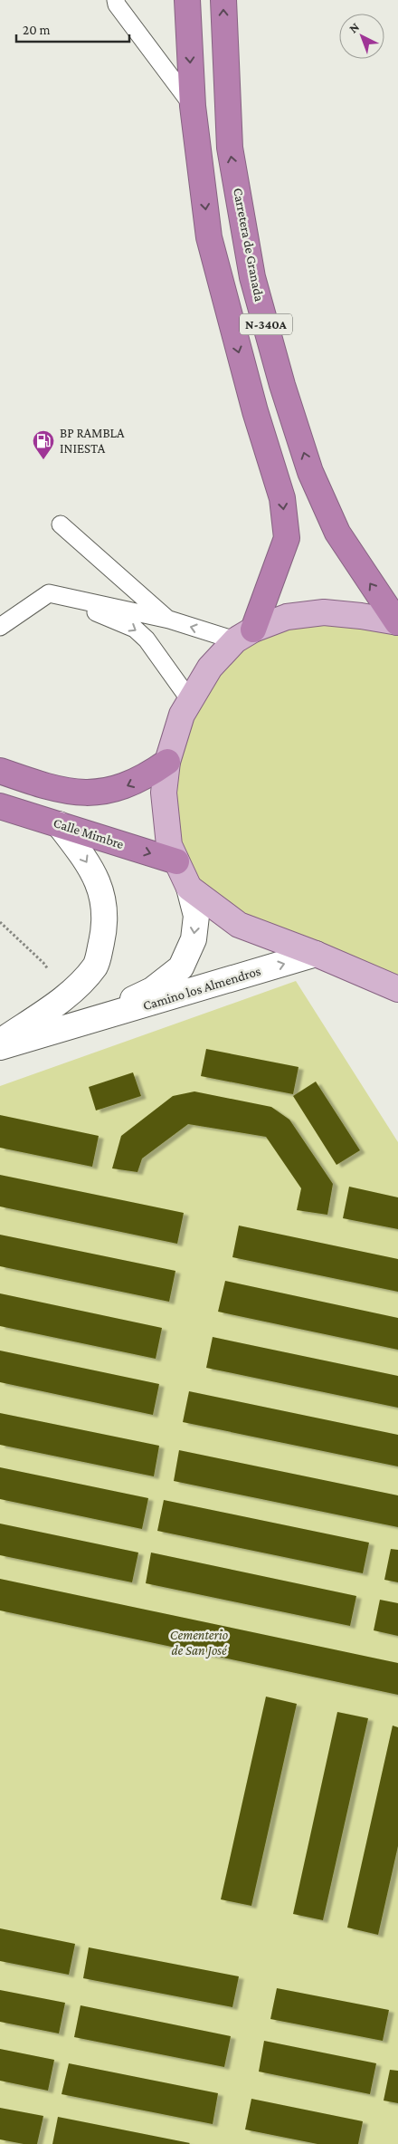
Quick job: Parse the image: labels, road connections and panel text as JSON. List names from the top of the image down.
{
  "streets": {
    "highway": ["Carretera de Granada", "N-340A", "Calle Mimbre"],
    "street": ["Camino los Almendros"]
  },
  "one_way": ["Calle Mimbre"],
  "parks": ["Cementerio de San José"],
  "places": {
    "fuel station": ["BP RAMBLA INIESTA"]
  },
  "scale_bar": "20 m",
  "north": "top left"
}
